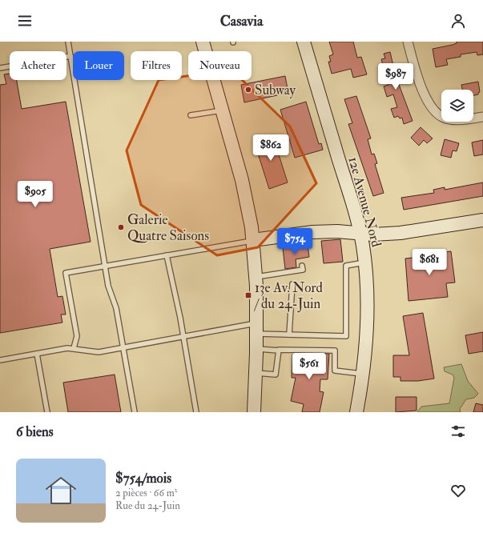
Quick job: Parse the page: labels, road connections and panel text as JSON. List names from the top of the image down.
{
  "streets": {
    "main road": ["12e Avenue Nord"]
  },
  "places": {
    "other": ["Subway", "Galerie Quatre Saisons"],
    "transit": ["13e Av. Nord / du 24-Juin"]
  },
  "page": {
    "header": "Casavia",
    "chip": [
      "Acheter",
      "Louer",
      "Filtres",
      "Nouveau"
    ],
    "price": [
      "$987",
      "$862",
      "$905",
      "$754",
      "$681",
      "$561"
    ],
    "heading": "6 biens",
    "list": [
      {
        "name": "$754/mois",
        "note": "2 pièces · 66 m² · Rue du 24-Juin"
      }
    ]
  }
}
